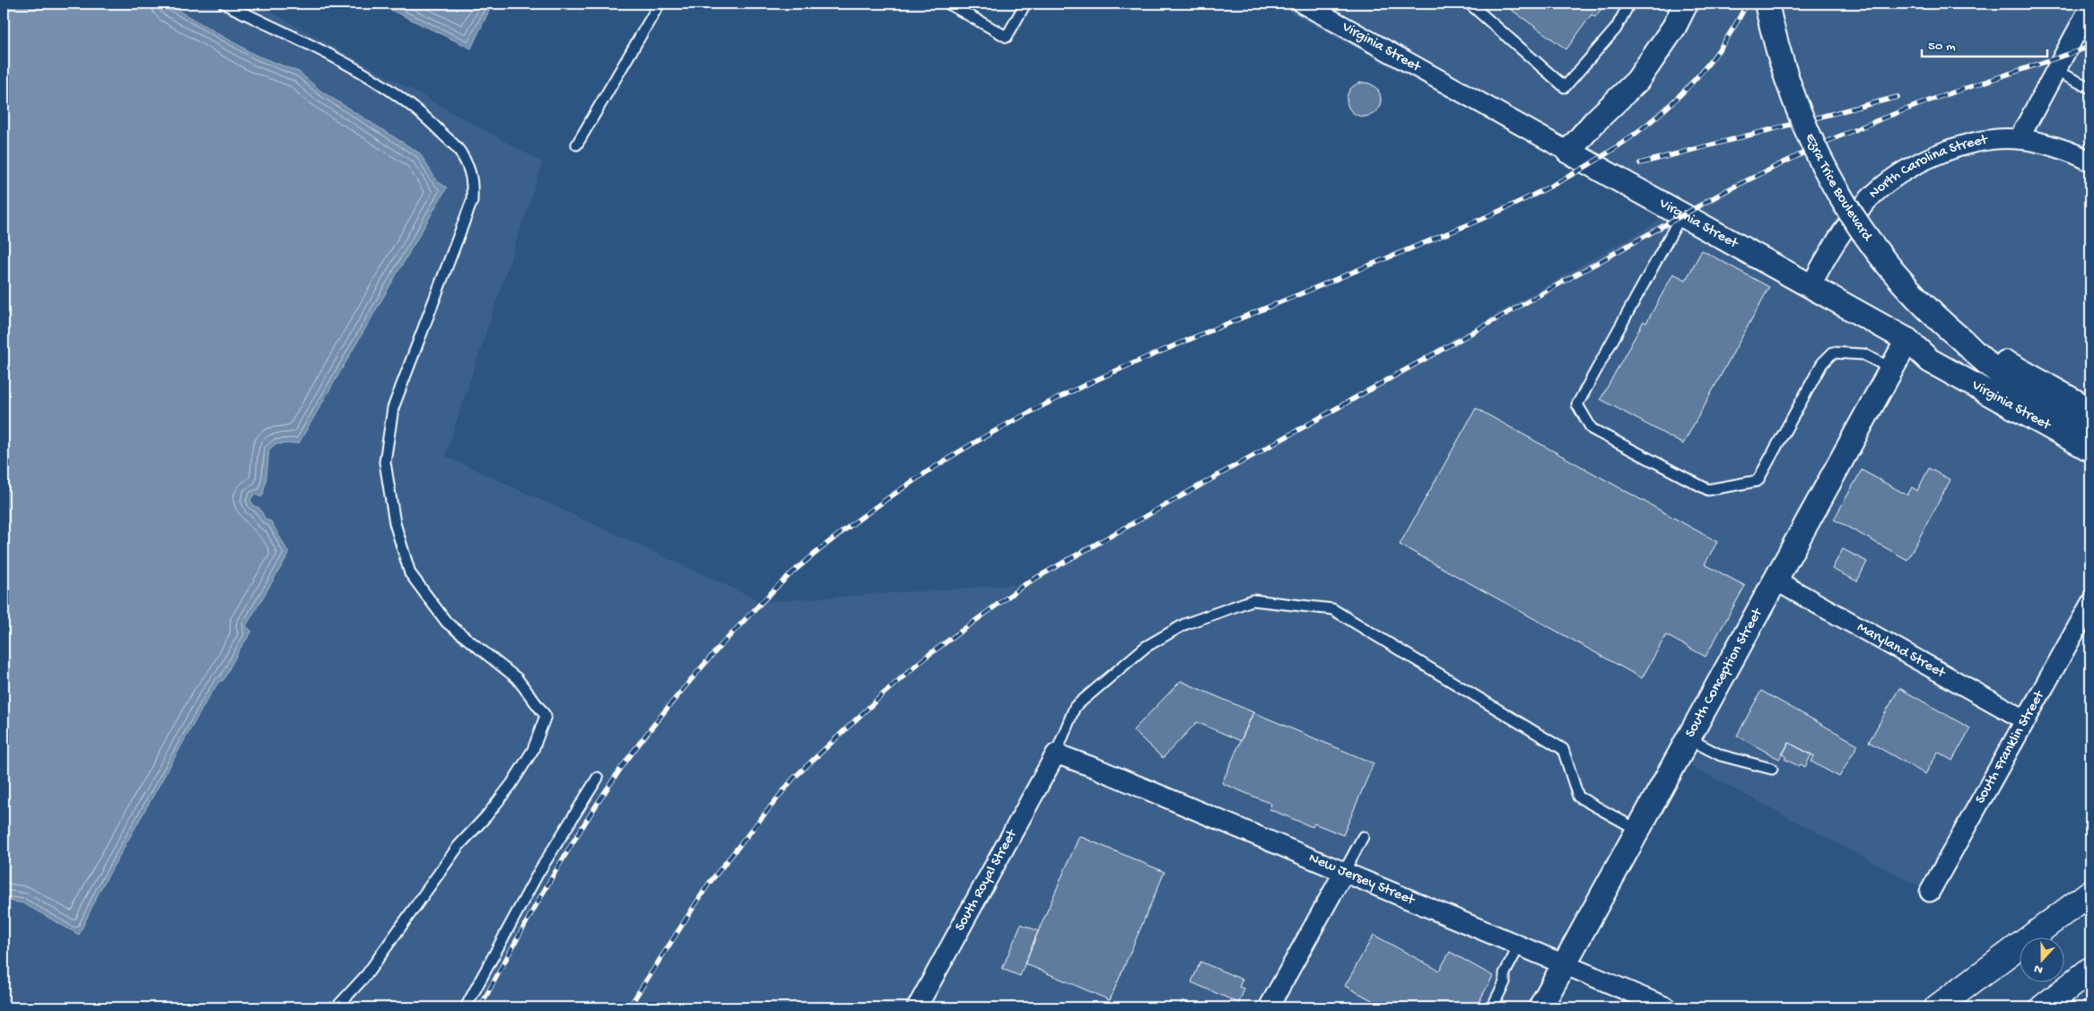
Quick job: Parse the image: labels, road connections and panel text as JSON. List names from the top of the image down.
{
  "streets": {
    "street": [
      "Virginia Street",
      "North Carolina Street",
      "Ezra Trice Boulevard",
      "Maryland Street",
      "South Conception Street",
      "South Franklin Street",
      "New Jersey Street",
      "South Royal Street"
    ]
  },
  "crossings": [
    ["Virginia Street", "North Carolina Street"],
    ["Virginia Street", "South Conception Street"],
    ["Maryland Street", "South Conception Street"],
    ["Maryland Street", "South Franklin Street"],
    ["South Conception Street", "New Jersey Street"],
    ["New Jersey Street", "South Royal Street"]
  ],
  "scale_bar": "50 m",
  "north": "bottom"
}
